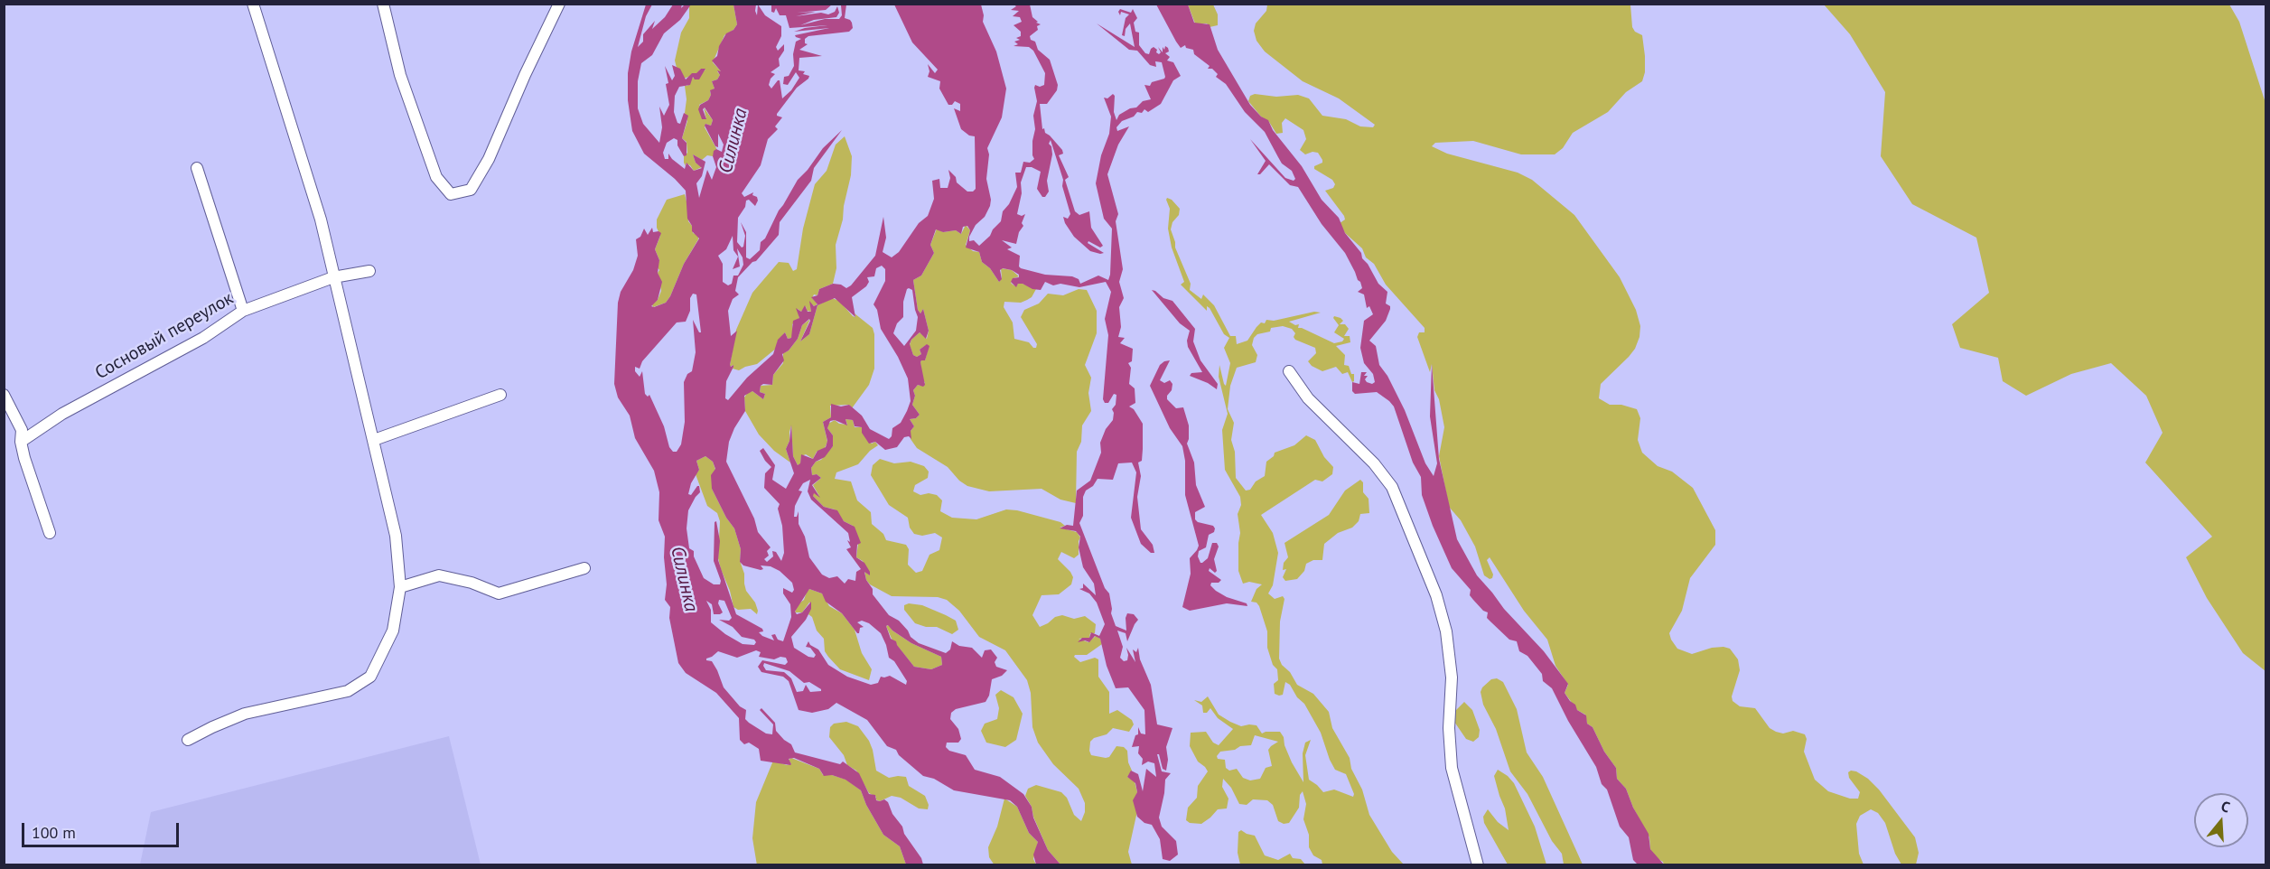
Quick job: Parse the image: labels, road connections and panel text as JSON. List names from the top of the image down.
{
  "streets": {
    "street": ["Сосновый переулок"]
  },
  "water": ["Силинка"],
  "scale_bar": "100 m",
  "north": "top"
}
